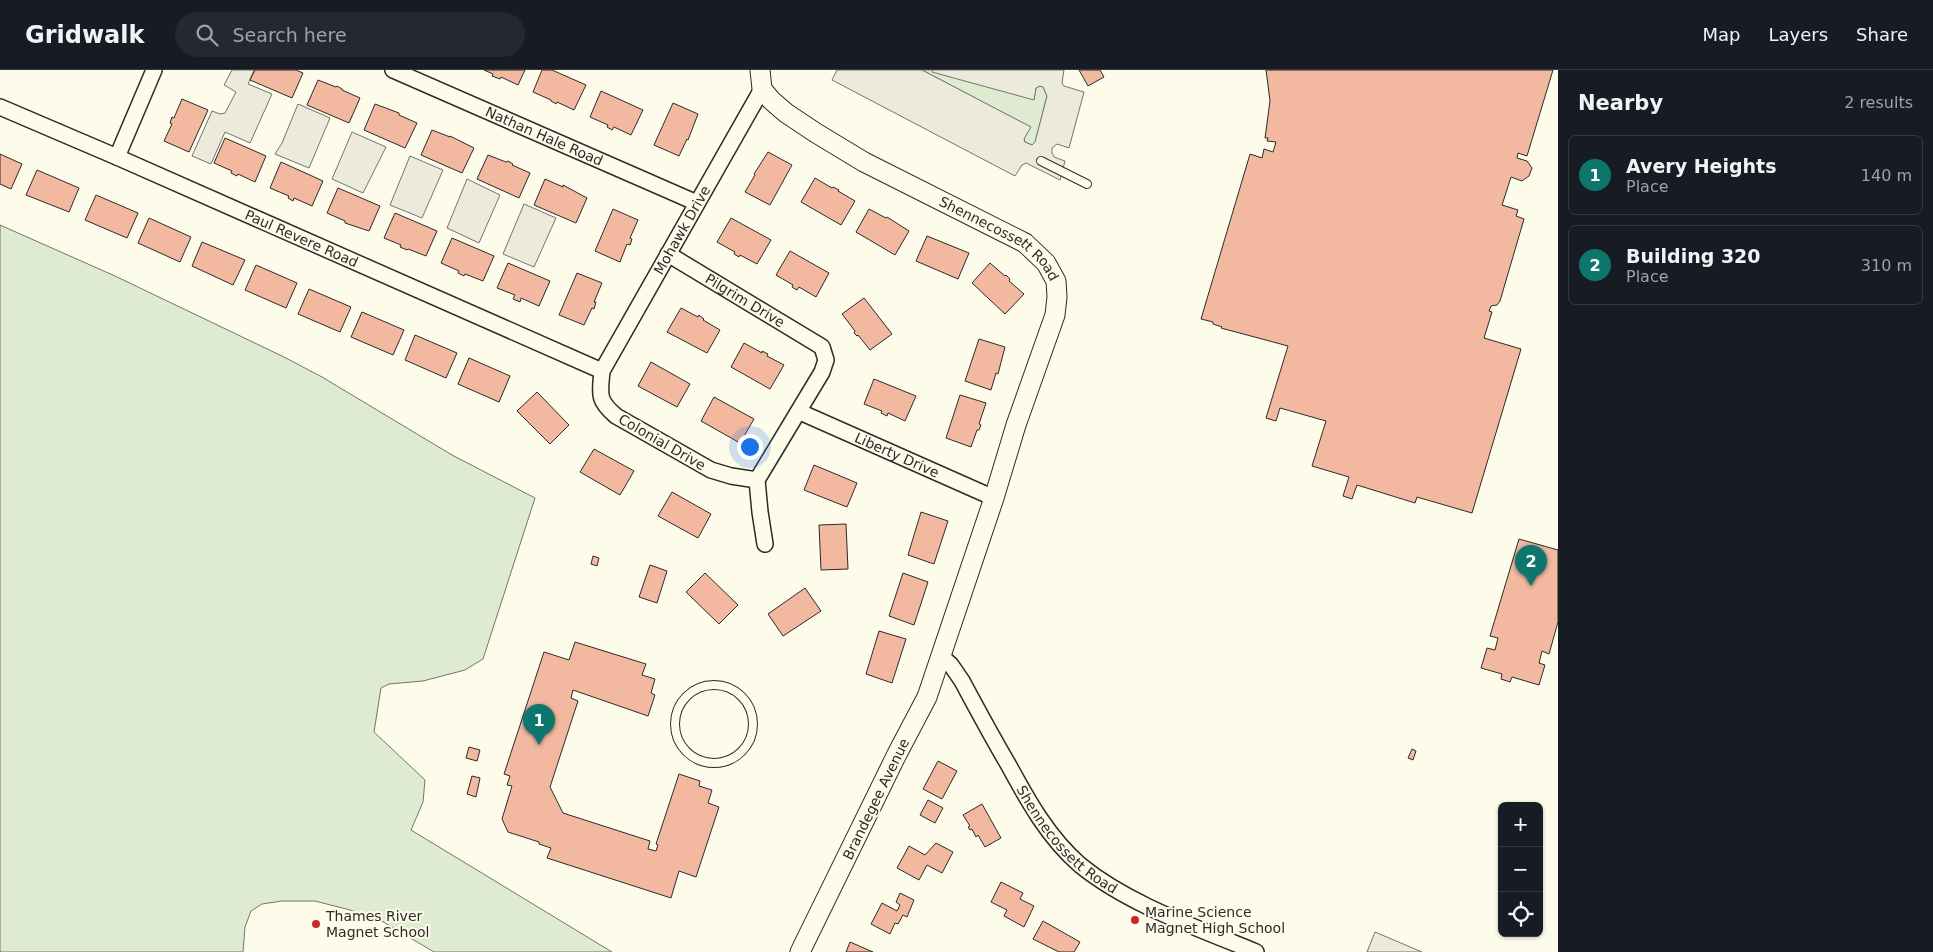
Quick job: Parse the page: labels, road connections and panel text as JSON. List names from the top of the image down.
{
  "streets": {
    "street": [
      "Nathan Hale Road",
      "Mohawk Drive",
      "Paul Revere Road",
      "Shennecossett Road",
      "Pilgrim Drive",
      "Colonial Drive",
      "Liberty Drive",
      "Brandegee Avenue"
    ]
  },
  "crossings": [
    ["Nathan Hale Road", "Mohawk Drive"],
    ["Mohawk Drive", "Paul Revere Road"],
    ["Mohawk Drive", "Shennecossett Road"],
    ["Mohawk Drive", "Pilgrim Drive"],
    ["Mohawk Drive", "Colonial Drive"],
    ["Paul Revere Road", "Colonial Drive"],
    ["Shennecossett Road", "Liberty Drive"],
    ["Shennecossett Road", "Brandegee Avenue"],
    ["Pilgrim Drive", "Liberty Drive"]
  ],
  "places": ["Marine Science Magnet High School", "Thames River Magnet School"],
  "page": {
    "header": "Gridwalk",
    "search": "Search here",
    "nav": ["Map", "Layers", "Share"],
    "heading": ["Nearby", "2 results"],
    "list": [
      {
        "mark": "1",
        "name": "Avery Heights",
        "note": "Place",
        "value": "140 m"
      },
      {
        "mark": "2",
        "name": "Building 320",
        "note": "Place",
        "value": "310 m"
      }
    ],
    "pins": ["2", "1"],
    "map_buttons": ["+", "−"]
  }
}
